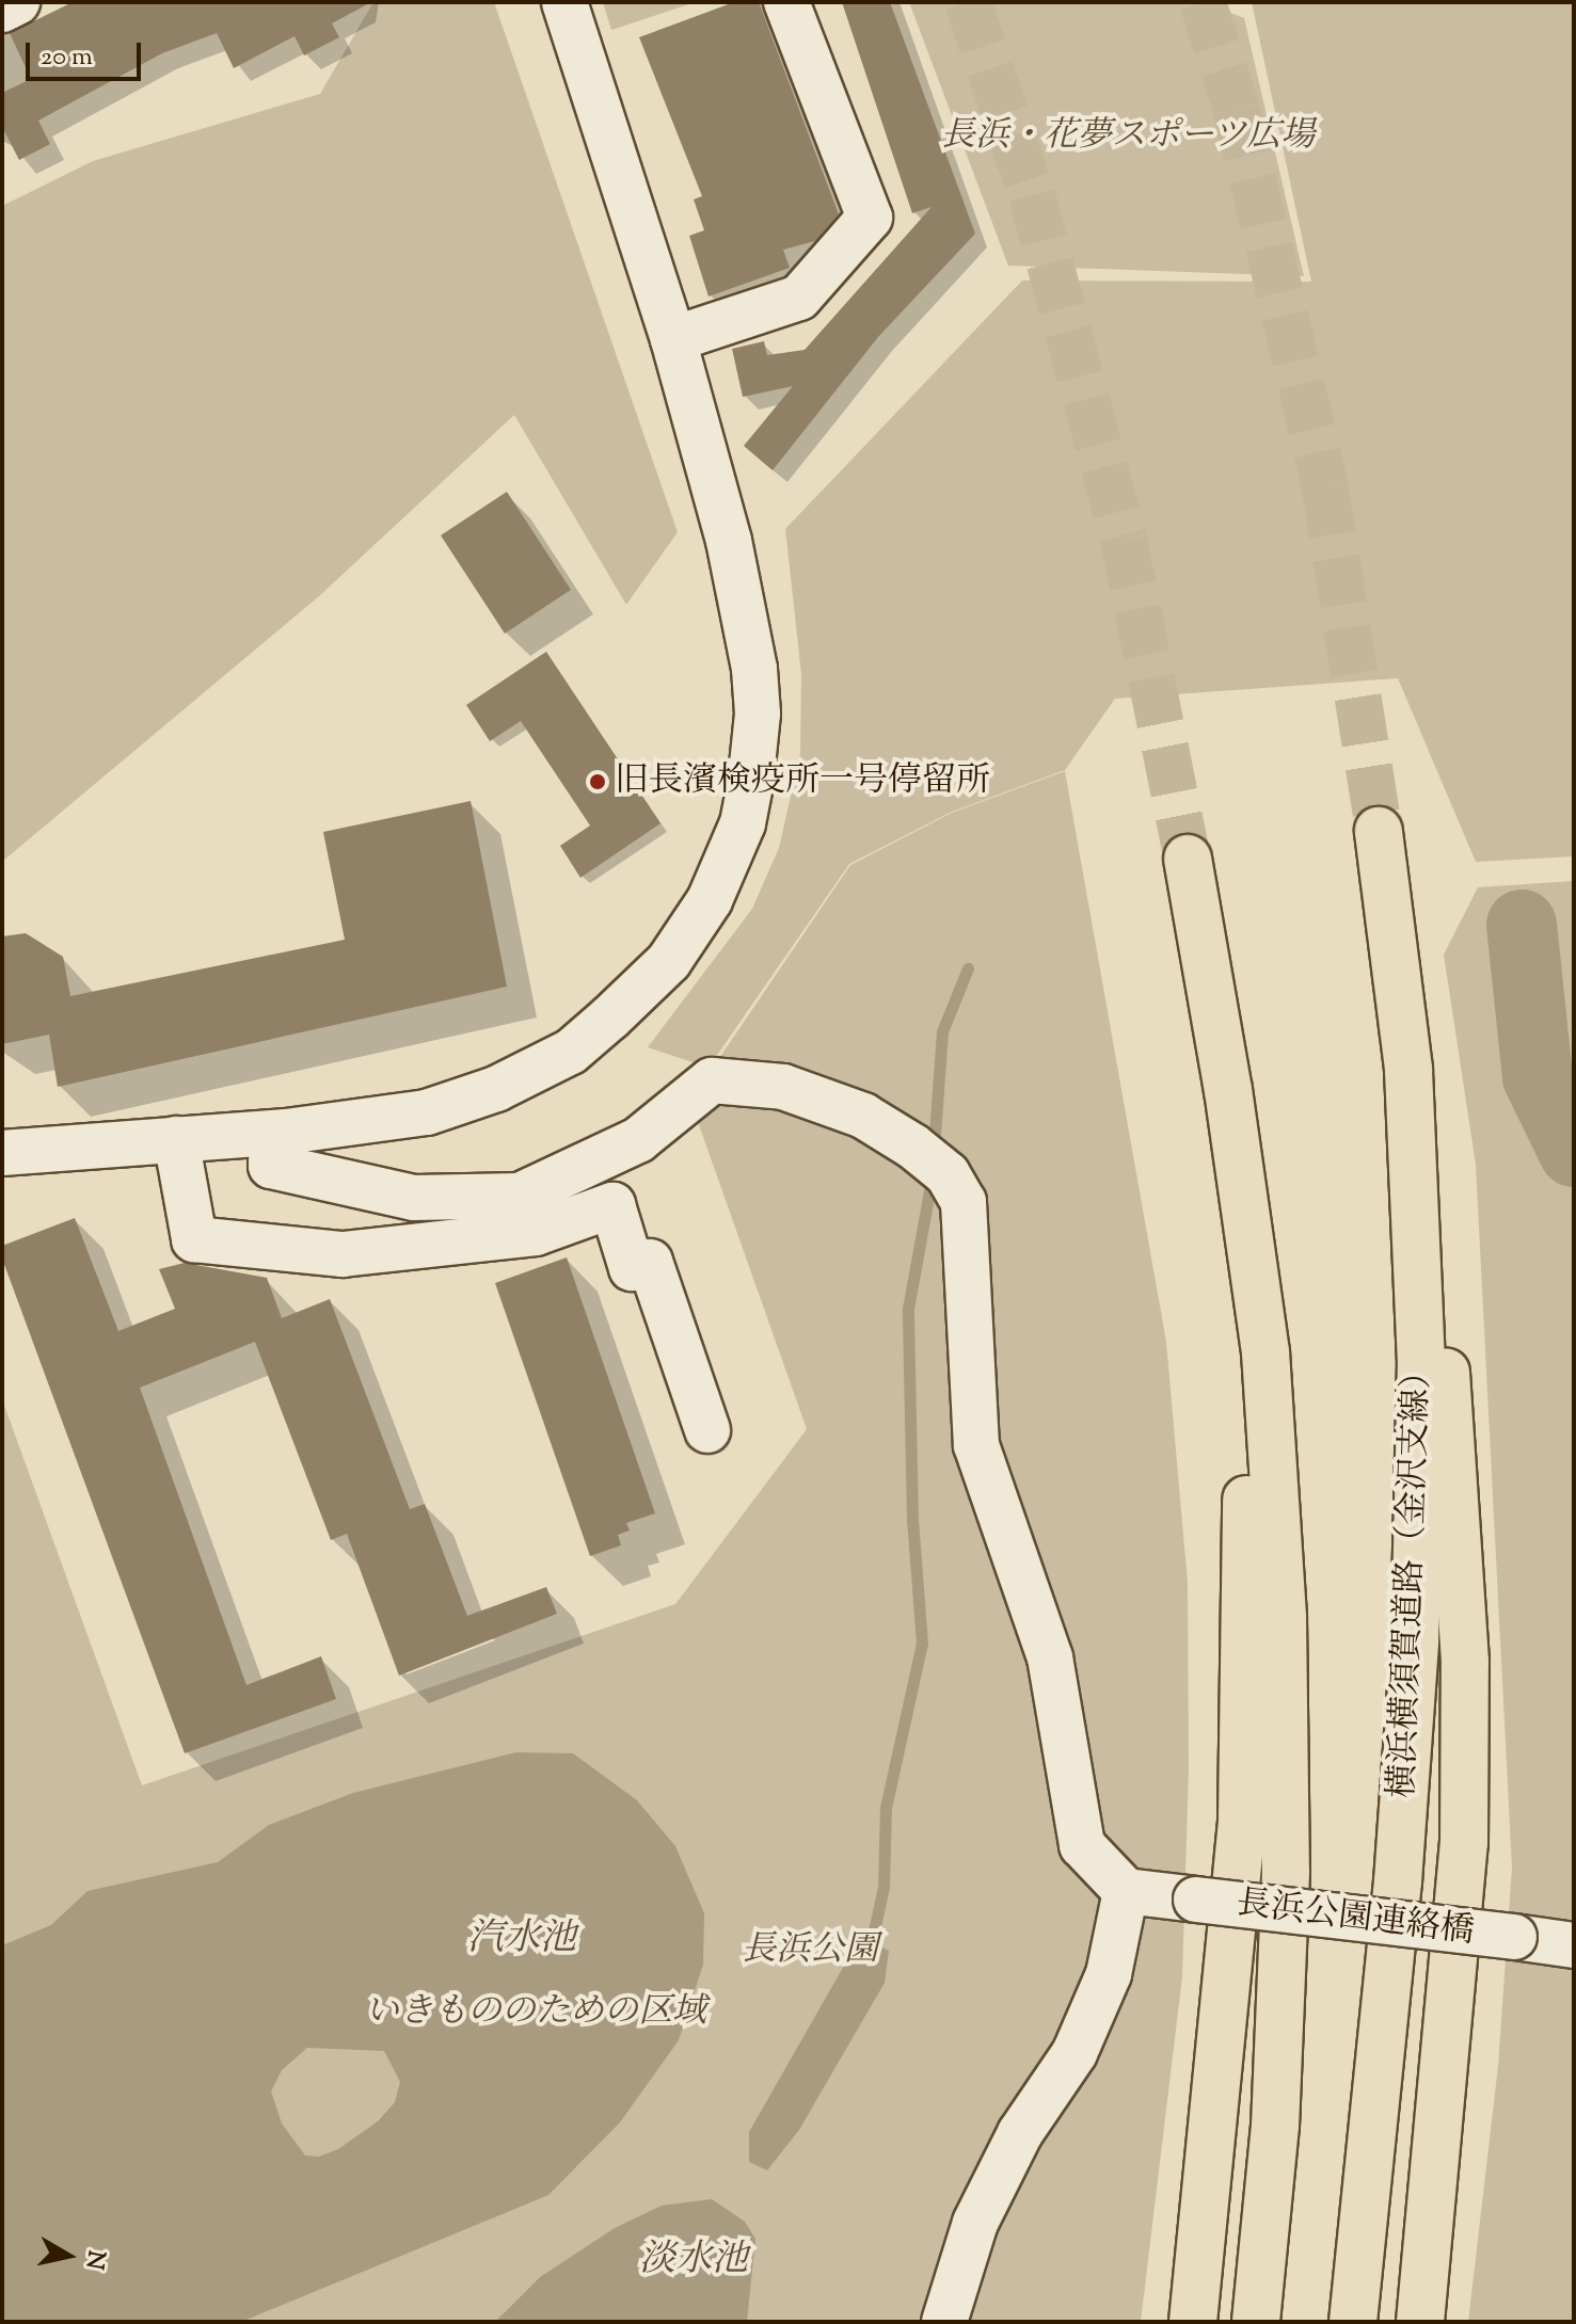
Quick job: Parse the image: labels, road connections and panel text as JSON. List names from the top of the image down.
{
  "streets": {
    "highway": ["横浜横須賀道路（金沢支線）"],
    "street": ["長浜公園連絡橋"]
  },
  "water": ["汽水池", "淡水池"],
  "parks": ["長浜・花夢スポーツ広場", "長浜公園", "いきもののための区域"],
  "places": ["旧長濱検疫所一号停留所"],
  "scale_bar": "20 m",
  "north": "right"
}
